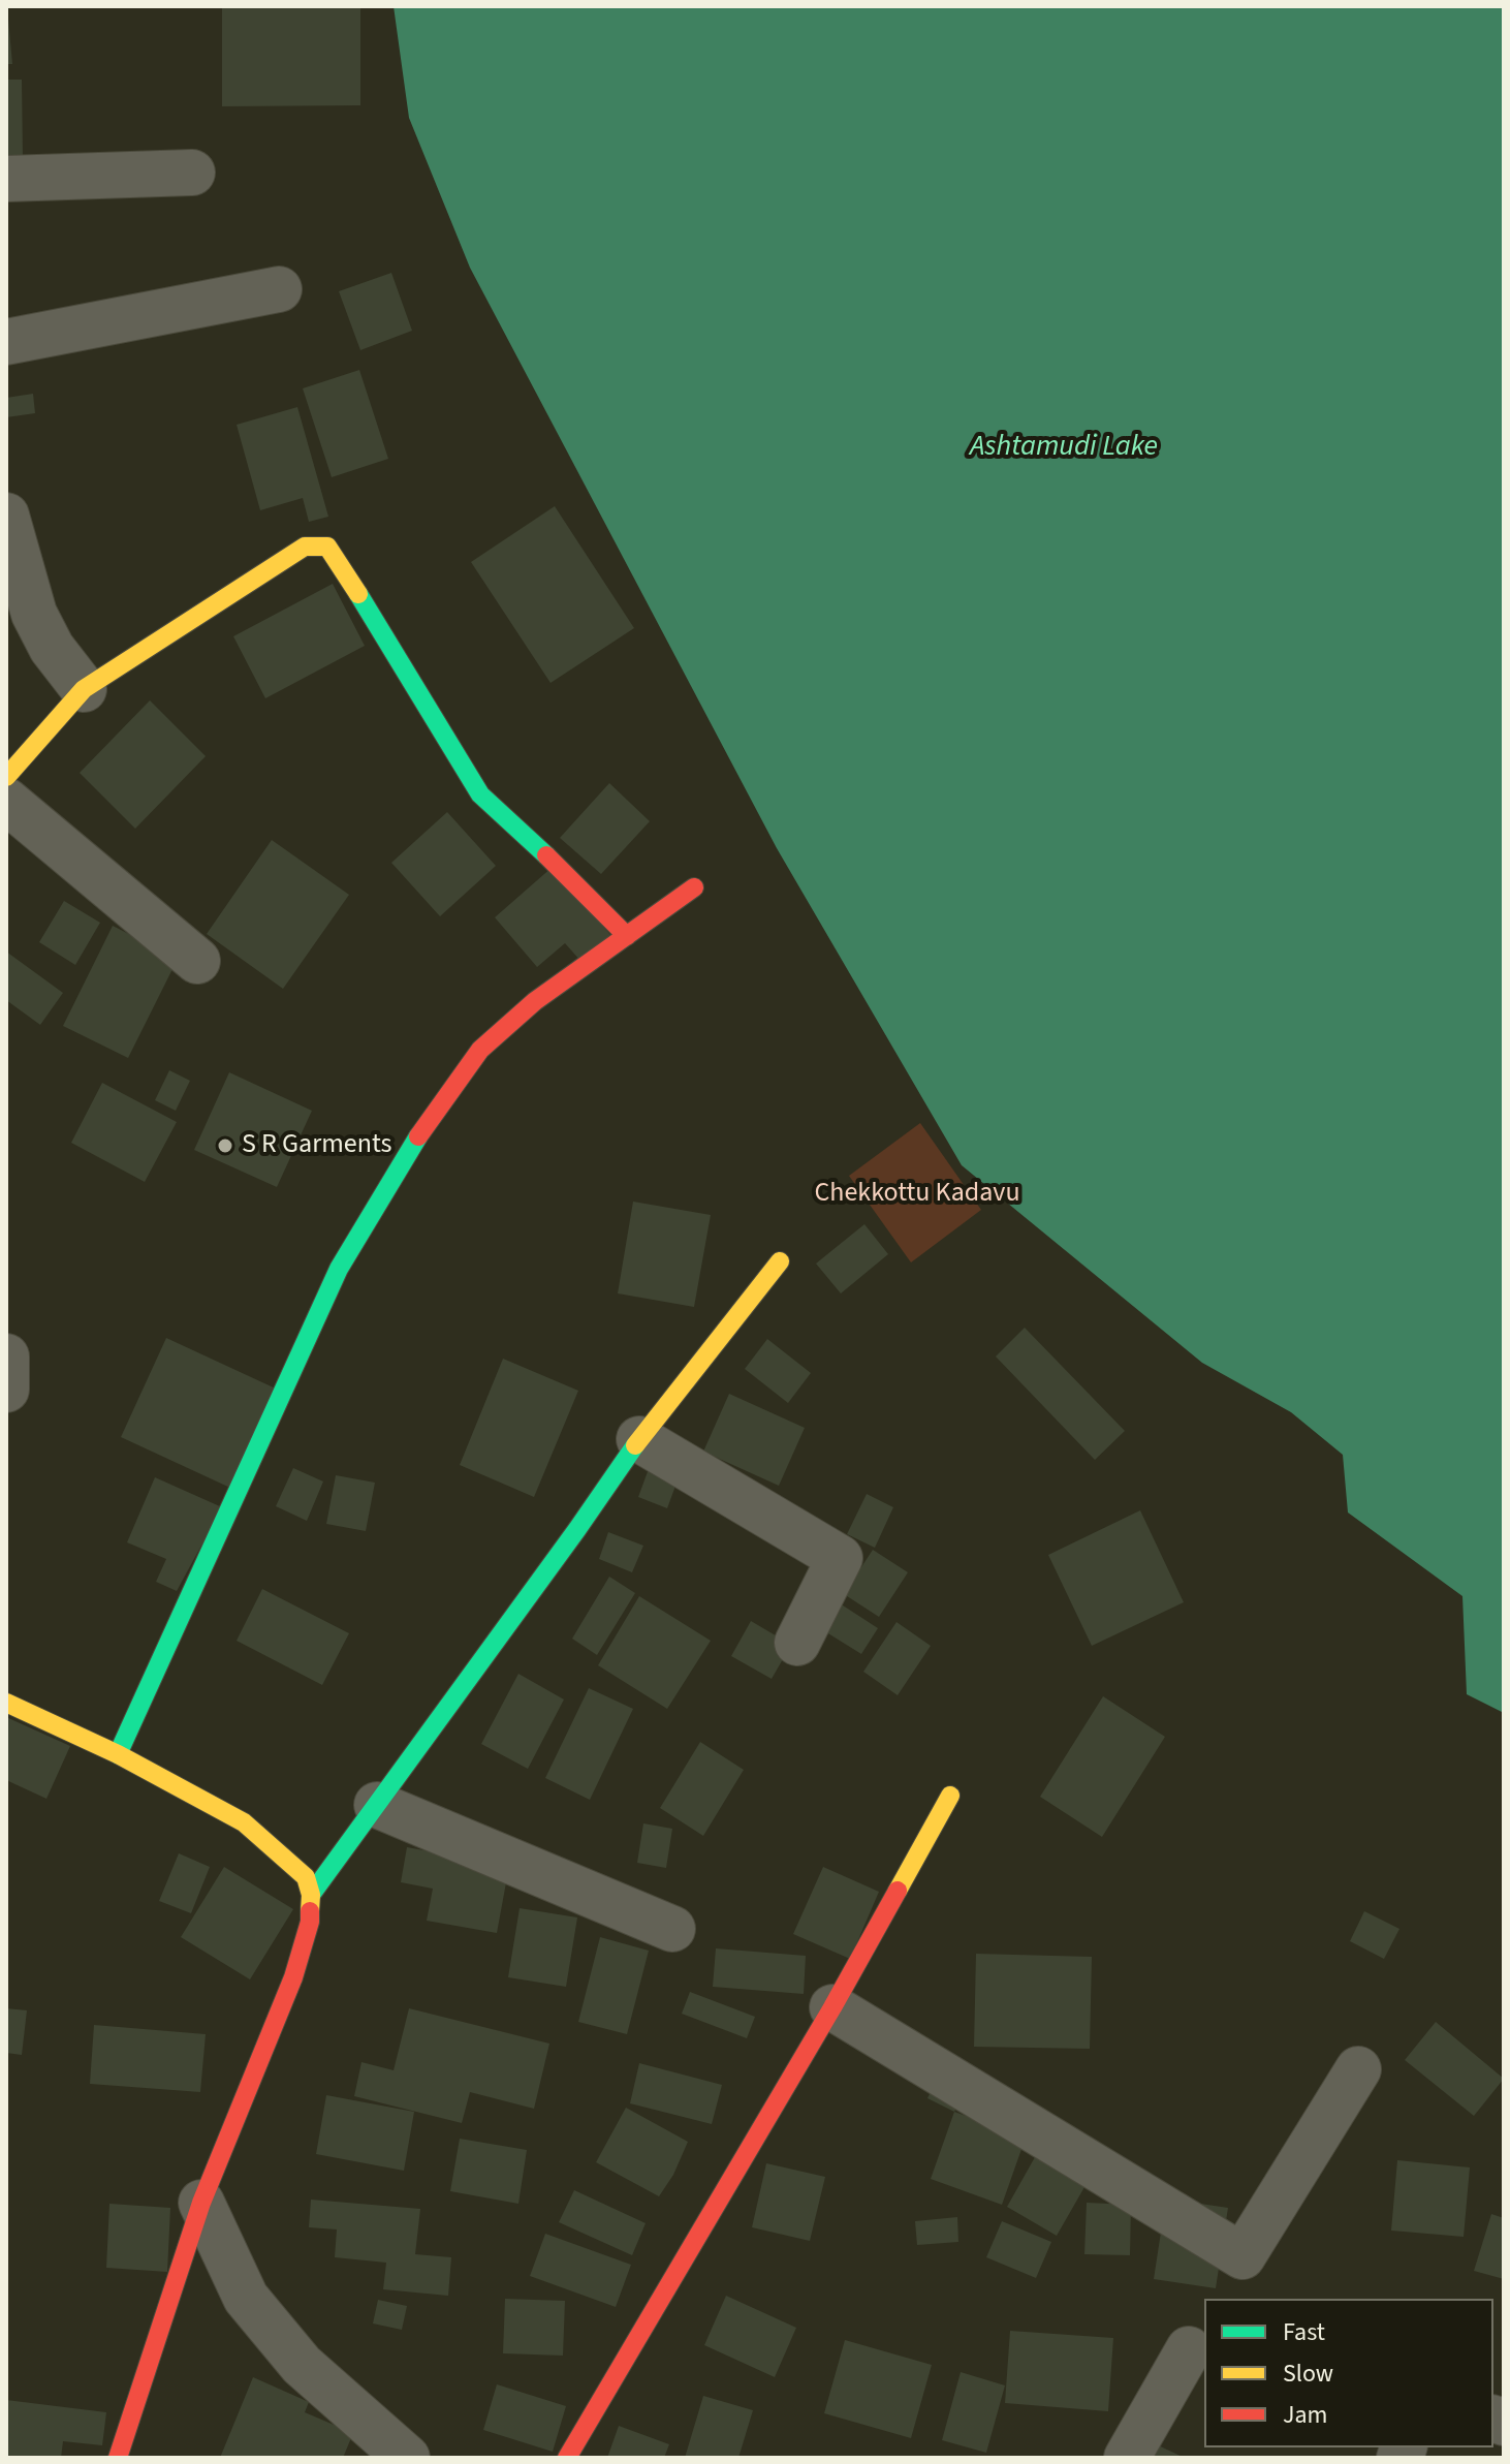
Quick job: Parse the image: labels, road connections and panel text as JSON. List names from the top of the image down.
{
  "water": ["Ashtamudi Lake"],
  "parks": ["Chekkottu Kadavu"],
  "places": ["S R Garments"],
  "legend": ["Fast", "Slow", "Jam"]
}
